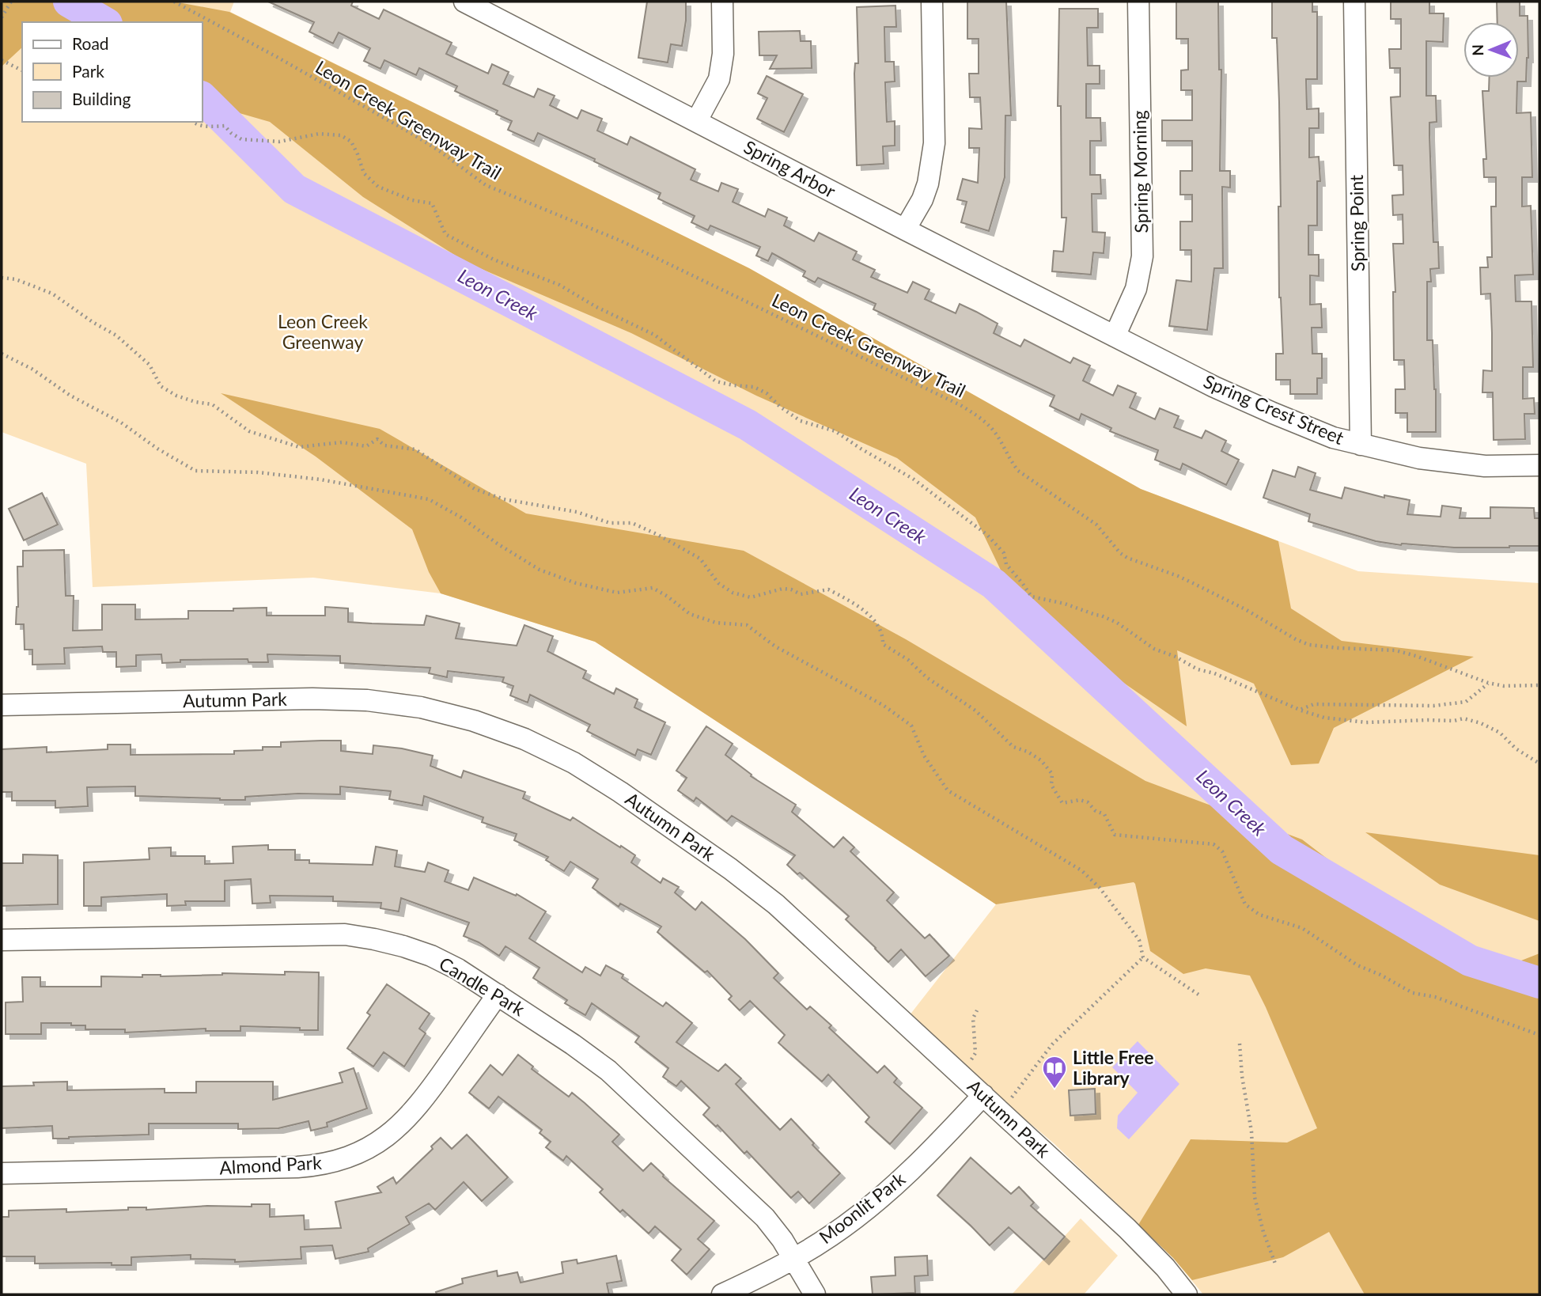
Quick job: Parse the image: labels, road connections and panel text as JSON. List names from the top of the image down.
{
  "streets": {
    "street": [
      "Spring Arbor",
      "Spring Morning",
      "Spring Point",
      "Spring Crest Street",
      "Autumn Park",
      "Candle Park",
      "Almond Park",
      "Moonlit Park"
    ],
    "path": ["Leon Creek Greenway Trail"]
  },
  "crossings": [
    ["Spring Arbor", "Spring Morning"],
    ["Spring Arbor", "Spring Crest Street"],
    ["Spring Morning", "Spring Crest Street"],
    ["Spring Point", "Spring Crest Street"],
    ["Autumn Park", "Moonlit Park"],
    ["Candle Park", "Almond Park"],
    ["Candle Park", "Moonlit Park"]
  ],
  "water": ["Leon Creek"],
  "parks": ["Leon Creek Greenway"],
  "places": {
    "library": ["Little Free Library"]
  },
  "legend": ["Road", "Park", "Building"],
  "north": "left"
}
